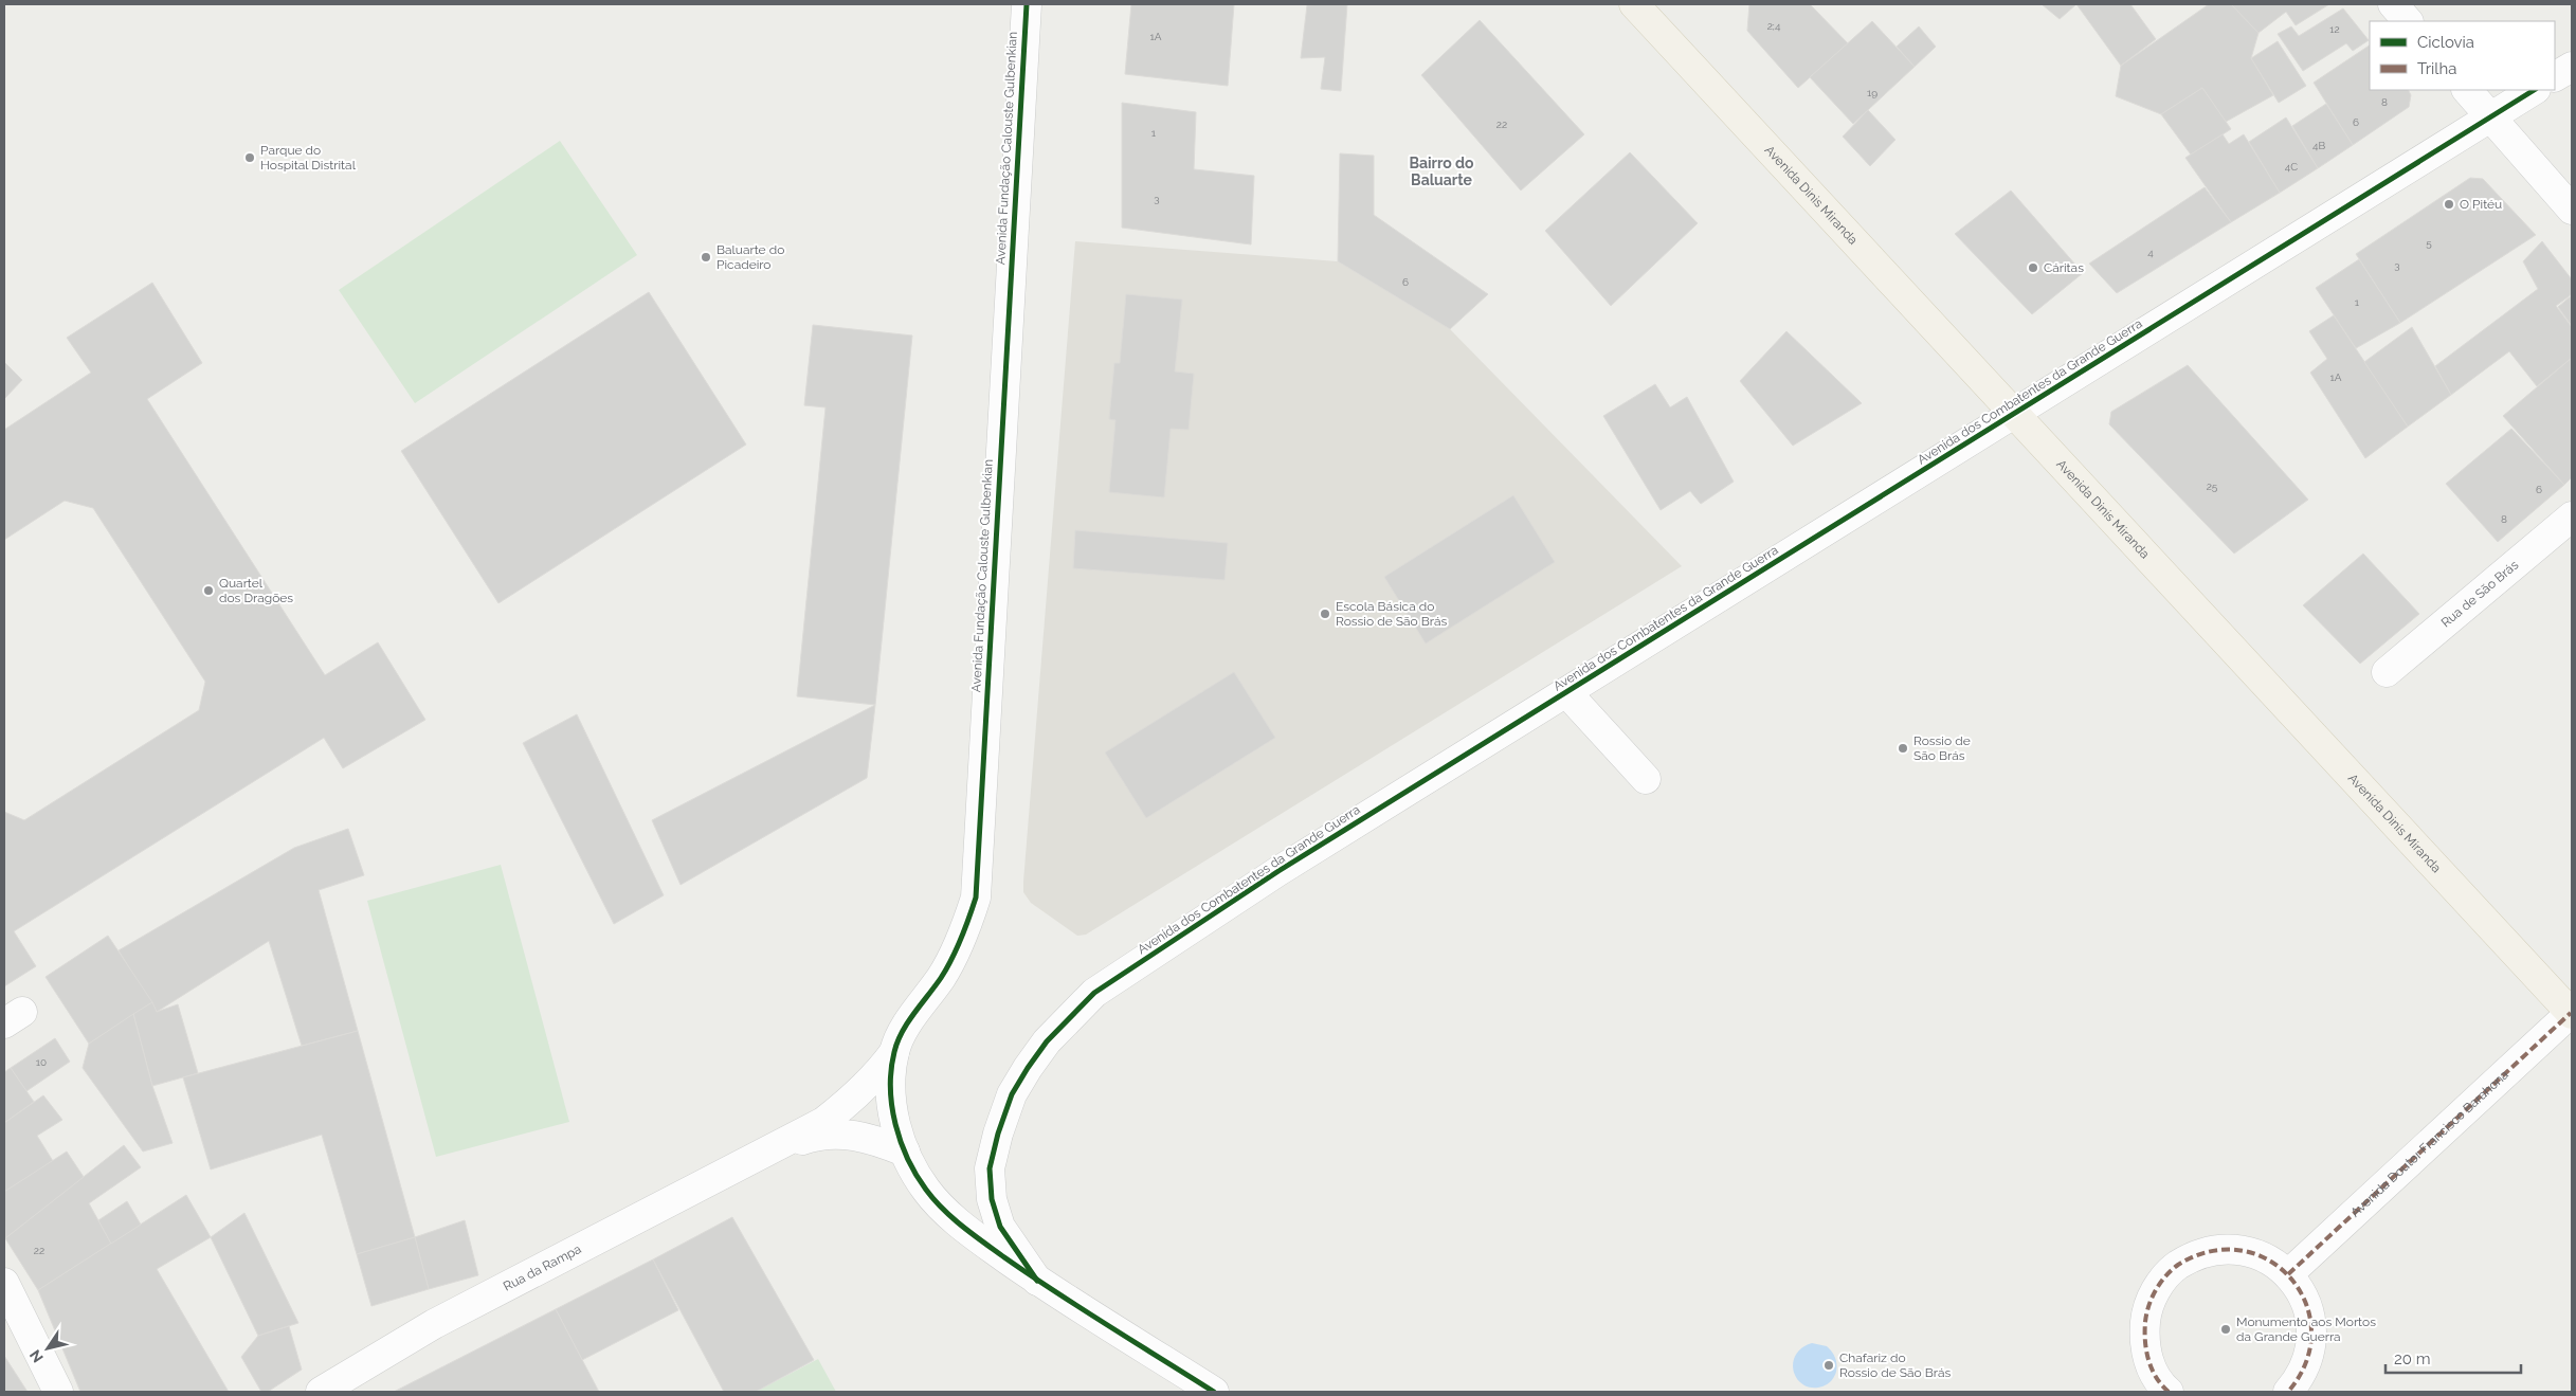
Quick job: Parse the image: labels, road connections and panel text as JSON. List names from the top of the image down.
{
  "streets": {
    "main road": ["Avenida Dinis Miranda"],
    "street": [
      "Avenida Fundação Calouste Gulbenkian",
      "Avenida dos Combatentes da Grande Guerra",
      "Rua de São Brás",
      "Avenida Doutor Francisco Barahona",
      "Rua da Rampa"
    ]
  },
  "crossings": [
    ["Avenida Fundação Calouste Gulbenkian", "Avenida dos Combatentes da Grande Guerra"],
    ["Avenida Fundação Calouste Gulbenkian", "Rua da Rampa"],
    ["Avenida Dinis Miranda", "Avenida dos Combatentes da Grande Guerra"],
    ["Avenida Dinis Miranda", "Avenida Doutor Francisco Barahona"]
  ],
  "districts": ["Bairro do Baluarte"],
  "places": [
    "Parque do Hospital Distrital",
    "O Pitéu",
    "Baluarte do Picadeiro",
    "Cáritas",
    "Quartel dos Dragões",
    "Escola Básica do Rossio de São Brás",
    "Rossio de São Brás",
    "Monumento aos Mortos da Grande Guerra",
    "Chafariz do Rossio de São Brás"
  ],
  "house_numbers": [
    "2;4",
    "12",
    "1A",
    "19",
    "8",
    "6",
    "22",
    "1",
    "4B",
    "4C",
    "3",
    "5",
    "4",
    "3",
    "6",
    "1",
    "1A",
    "25",
    "6",
    "8",
    "10",
    "22"
  ],
  "legend": ["Ciclovia", "Trilha"],
  "scale_bar": "20 m",
  "north": "bottom left"
}
